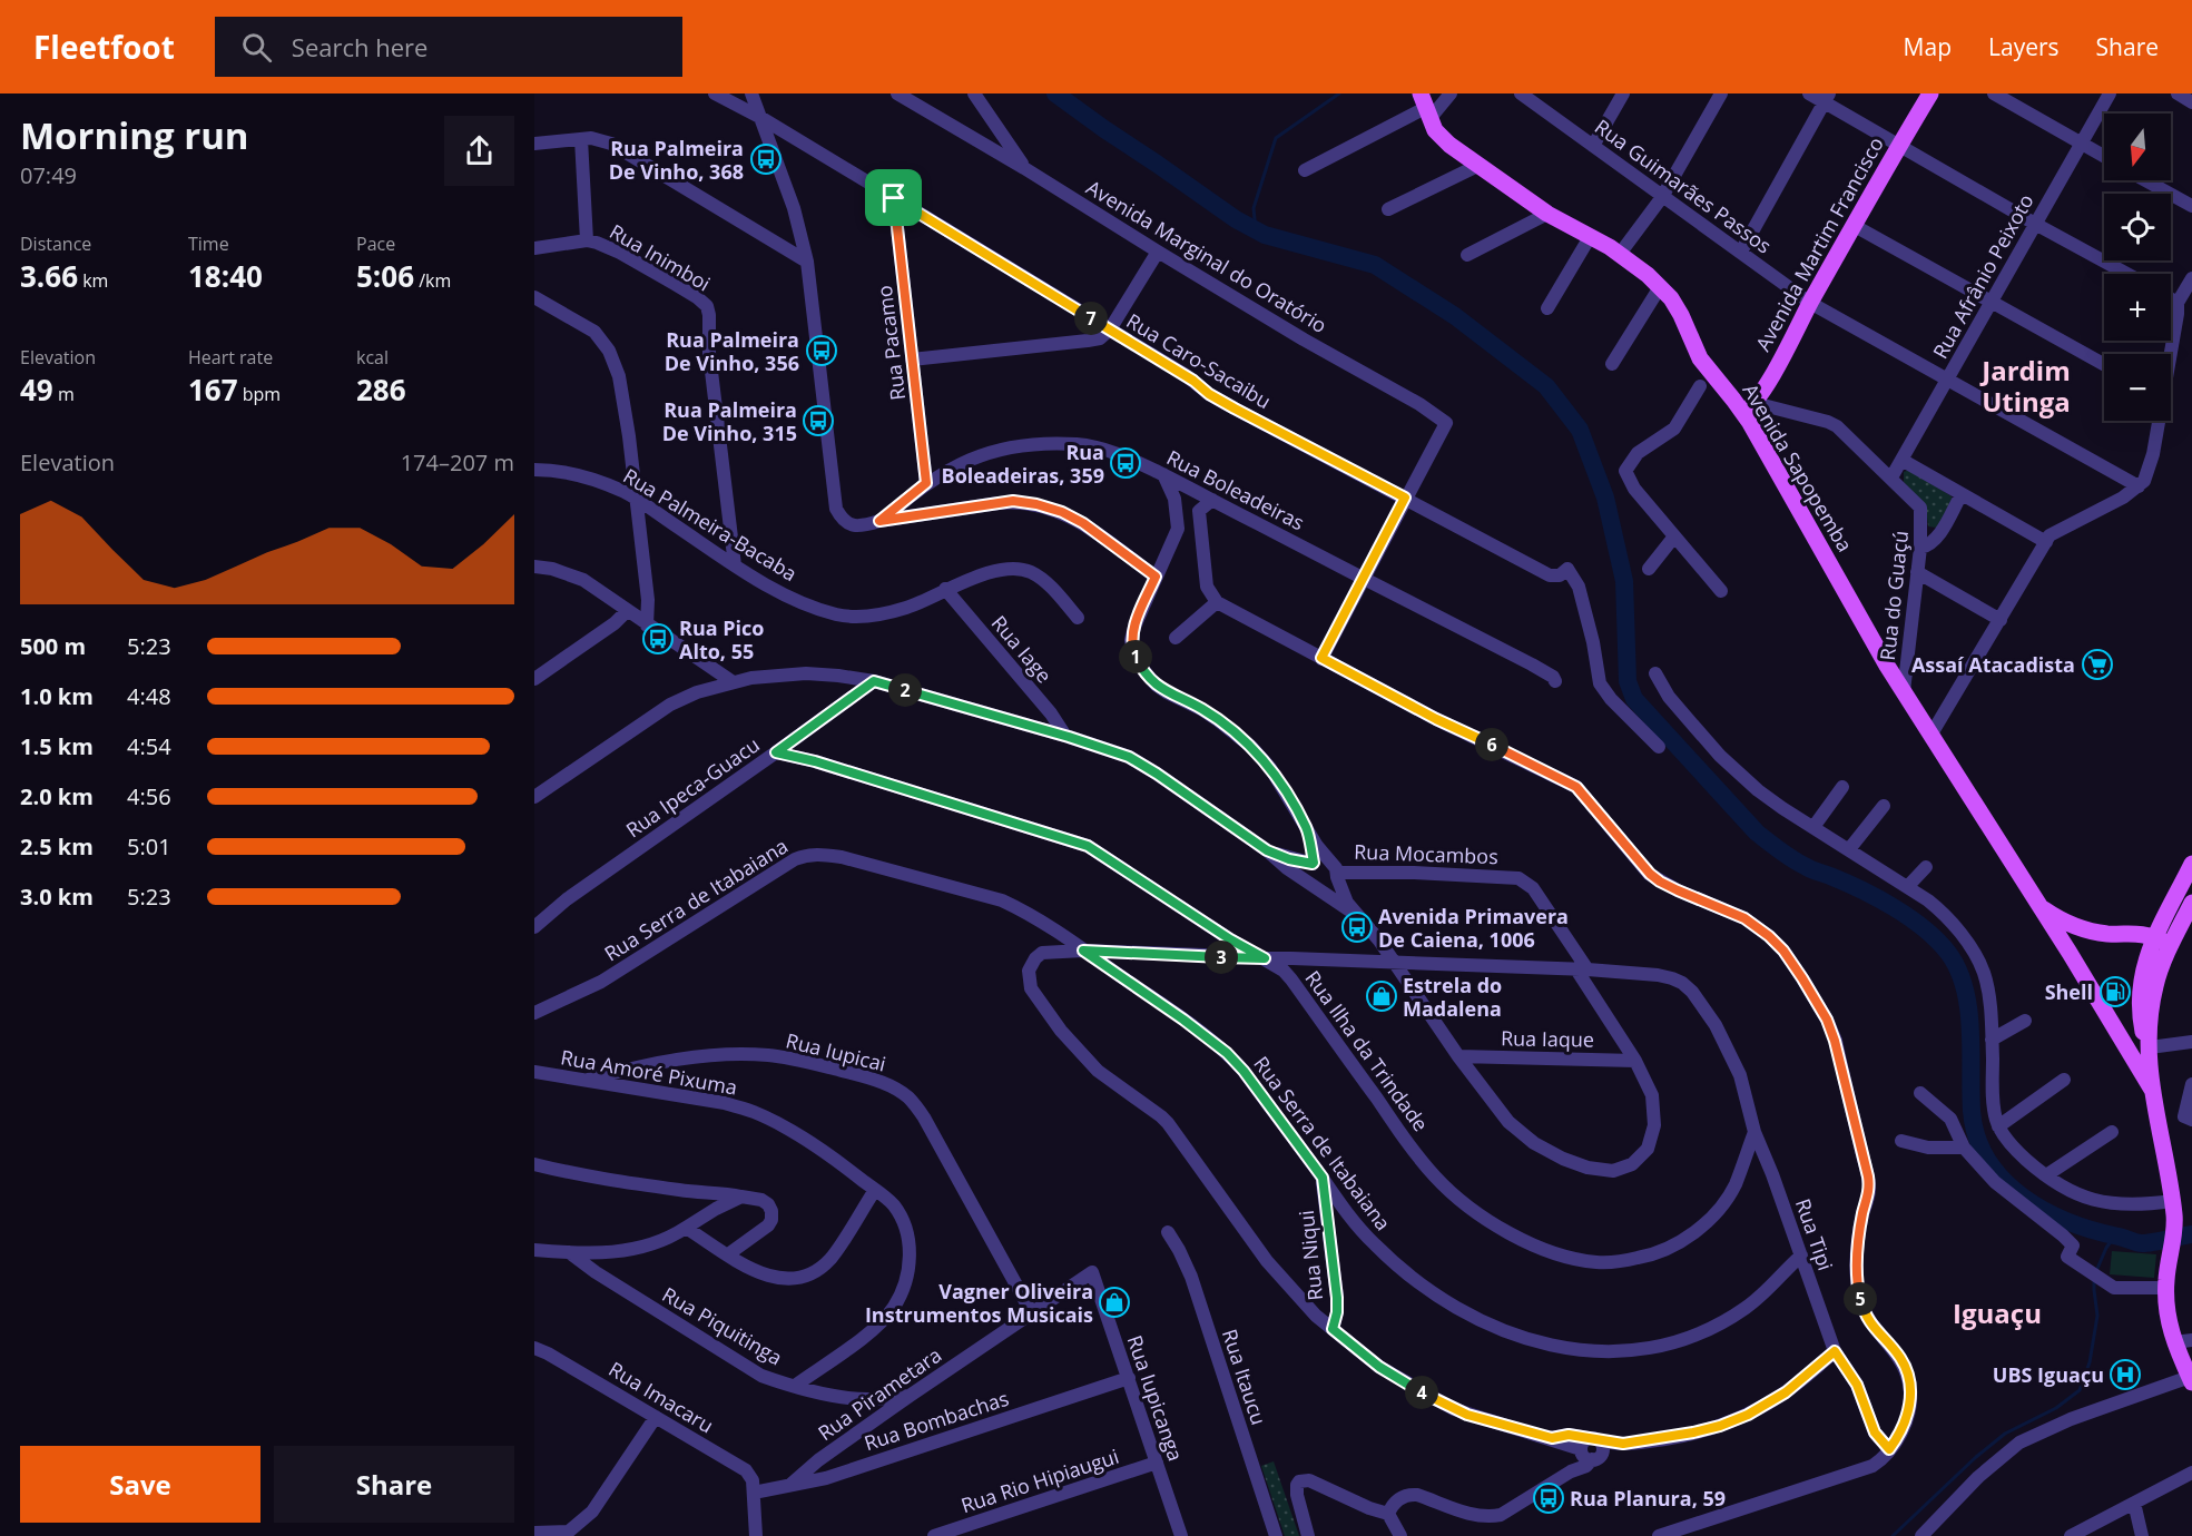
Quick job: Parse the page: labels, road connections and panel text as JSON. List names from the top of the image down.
{
  "streets": {
    "main road": ["Avenida Martim Francisco", "Avenida Sapopemba"],
    "street": [
      "Rua Guimarães Passos",
      "Avenida Marginal do Oratório",
      "Rua Inimboi",
      "Rua Afrânio Peixoto",
      "Rua Pacamo",
      "Rua Caro-Sacaibu",
      "Rua Boleadeiras",
      "Rua Palmeira-Bacaba",
      "Rua do Guaçú",
      "Rua Iage",
      "Rua Ipeca-Guacu",
      "Rua Mocambos",
      "Rua Serra de Itabaiana",
      "Rua Iaque",
      "Rua Ilha da Trindade",
      "Rua Iupicai",
      "Rua Amoré Pixuma",
      "Rua Tipi",
      "Rua Niqui",
      "Rua Piquitinga",
      "Rua Itaucu",
      "Rua Pirametara",
      "Rua Imacaru",
      "Rua Iupicanga",
      "Rua Bombachas",
      "Rua Rio Hipiaugui"
    ]
  },
  "crossings": [
    ["Rua Guimarães Passos", "Avenida Martim Francisco"],
    ["Rua Guimarães Passos", "Rua Afrânio Peixoto"],
    ["Avenida Martim Francisco", "Avenida Sapopemba"],
    ["Avenida Martim Francisco", "Rua do Guaçú"],
    ["Avenida Marginal do Oratório", "Rua Caro-Sacaibu"],
    ["Rua Inimboi", "Rua Palmeira-Bacaba"],
    ["Rua Afrânio Peixoto", "Rua do Guaçú"],
    ["Rua Pacamo", "Rua Caro-Sacaibu"],
    ["Rua Pacamo", "Rua Boleadeiras"],
    ["Avenida Sapopemba", "Rua do Guaçú"],
    ["Rua Palmeira-Bacaba", "Rua Iage"],
    ["Rua Ipeca-Guacu", "Rua Ilha da Trindade"],
    ["Rua Mocambos", "Rua Iaque"],
    ["Rua Mocambos", "Rua Tipi"],
    ["Rua Serra de Itabaiana", "Rua Tipi"],
    ["Rua Serra de Itabaiana", "Rua Niqui"],
    ["Rua Ilha da Trindade", "Rua Tipi"],
    ["Rua Iupicai", "Rua Amoré Pixuma"],
    ["Rua Iupicai", "Rua Pirametara"],
    ["Rua Amoré Pixuma", "Rua Piquitinga"],
    ["Rua Tipi", "Rua Niqui"],
    ["Rua Piquitinga", "Rua Pirametara"],
    ["Rua Pirametara", "Rua Iupicanga"],
    ["Rua Pirametara", "Rua Bombachas"],
    ["Rua Imacaru", "Rua Bombachas"],
    ["Rua Iupicanga", "Rua Bombachas"],
    ["Rua Iupicanga", "Rua Rio Hipiaugui"]
  ],
  "districts": ["Jardim Utinga", "Iguaçu"],
  "places": {
    "bus stop": [
      "Rua Palmeira De Vinho, 368",
      "Rua Palmeira De Vinho, 356",
      "Rua Palmeira De Vinho, 315",
      "Rua Boleadeiras, 359",
      "Rua Pico Alto, 55",
      "Avenida Primavera De Caiena, 1006",
      "Rua Planura, 59"
    ],
    "supermarket": ["Assaí Atacadista"],
    "fuel station": ["Shell"],
    "shop": ["Estrela do Madalena", "Vagner Oliveira Instrumentos Musicais"],
    "hospital": ["UBS Iguaçu"]
  },
  "north": "bottom",
  "page": {
    "header": "Fleetfoot",
    "search": "Search here",
    "nav": ["Map", "Layers", "Share"],
    "heading": ["Morning run", "07:49"],
    "map_buttons": ["+", "−"],
    "stats": [
      ["Distance", "3.66 km"],
      ["Time", "18:40"],
      ["Pace", "5:06 /km"],
      ["Elevation", "49 m"],
      ["Heart rate", "167 bpm"],
      ["kcal", "286"]
    ],
    "pins": [
      "7",
      "1",
      "2",
      "6",
      "3",
      "5",
      "4"
    ],
    "chart": ["Elevation", "174–207 m"],
    "list": [
      {
        "name": "500 m",
        "note": "5:23"
      },
      {
        "name": "1.0 km",
        "note": "4:48"
      },
      {
        "name": "1.5 km",
        "note": "4:54"
      },
      {
        "name": "2.0 km",
        "note": "4:56"
      },
      {
        "name": "2.5 km",
        "note": "5:01"
      },
      {
        "name": "3.0 km",
        "note": "5:23"
      }
    ],
    "buttons": ["Save", "Share"]
  }
}
